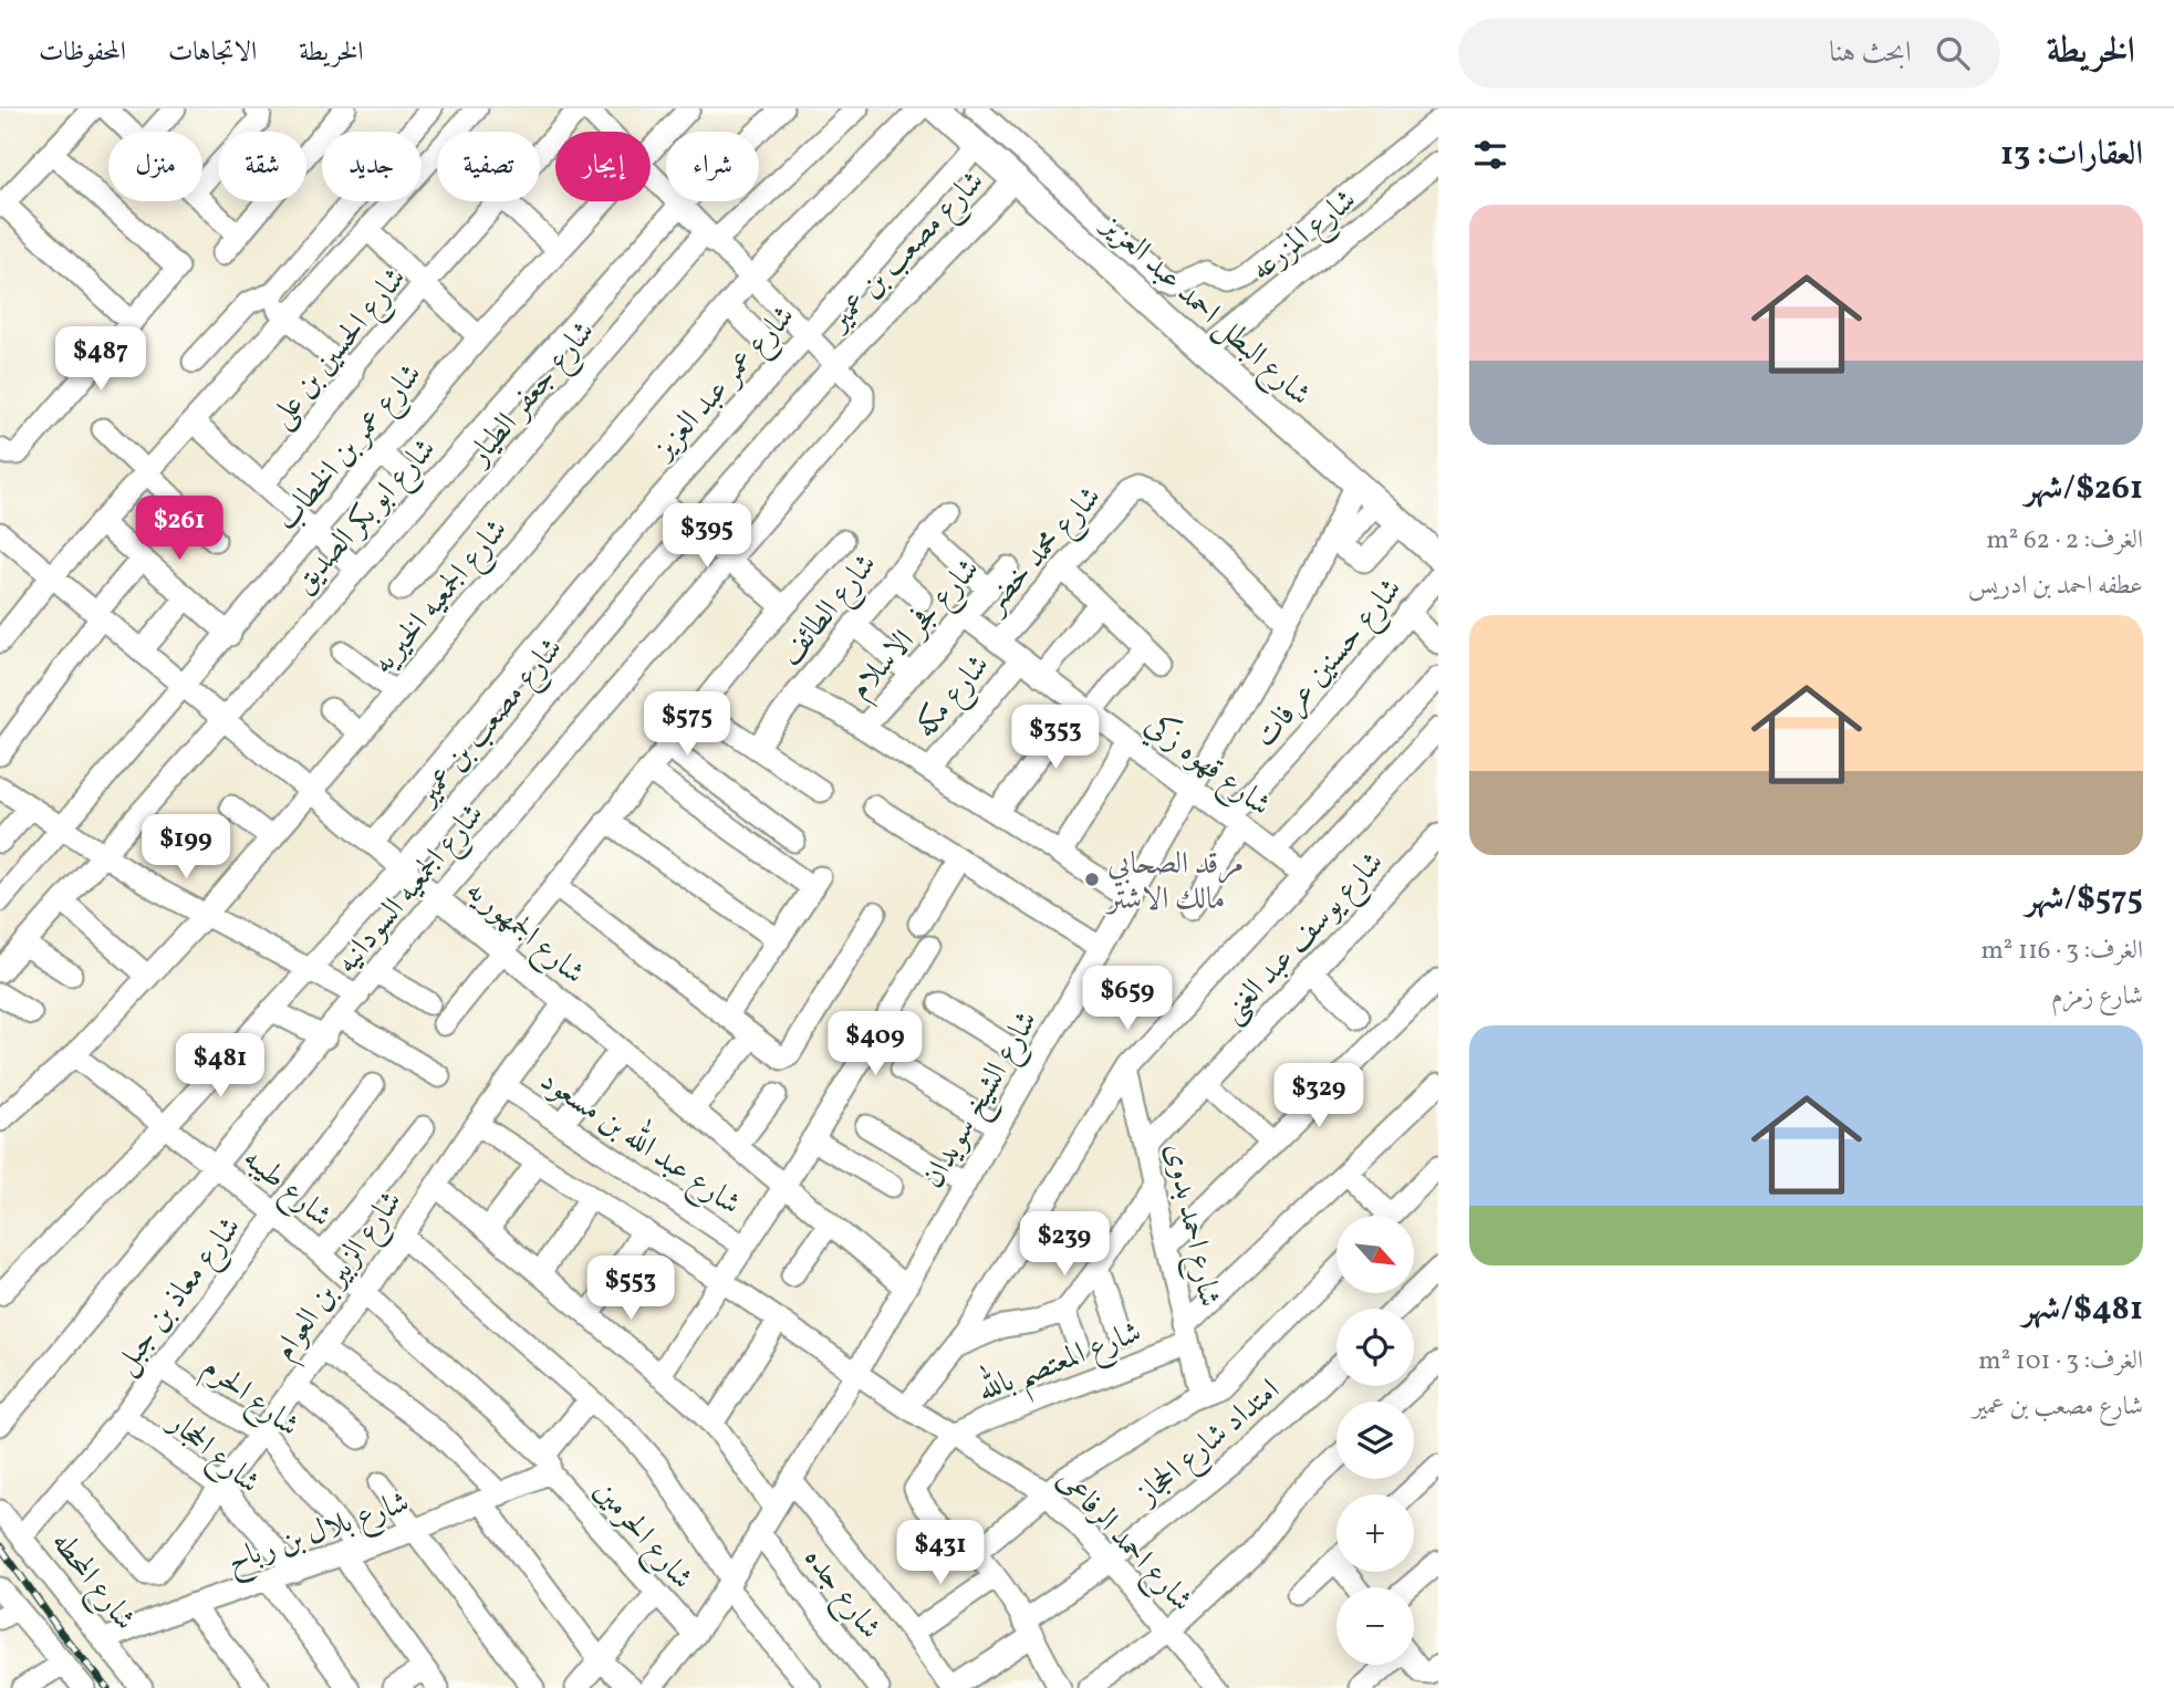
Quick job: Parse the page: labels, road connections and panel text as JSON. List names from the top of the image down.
{
  "streets": {
    "main road": ["شارع البطل احمد عبد العزيز"],
    "street": [
      "شارع المزرعه",
      "شارع مصعب بن عمير",
      "شارع الحسين بن على",
      "شارع عمر عبد العزيز",
      "شارع جعفر الطيار",
      "شارع عمر بن الخطاب",
      "شارع ابو بكر الصديق",
      "شارع محمد خضر",
      "شارع الجمعيه الخيريه",
      "شارع الطائف",
      "شارع فجر الاسلام",
      "شارع حسنين عرفات",
      "شارع مكه",
      "شارع قهوه زكي",
      "شارع الجمعيه السودانيه",
      "شارع الجمهوريه",
      "شارع يوسف عبد الغنى",
      "شارع الشيخ سويدان",
      "شارع عبد الله بن مسعود",
      "شارع طيبه",
      "شارع احمد بدوى",
      "شارع الزبير بن العوام",
      "شارع معاذ بن جبل",
      "شارع المعتصم بالله",
      "شارع الحرم",
      "امتداد شارع الحجاز",
      "شارع الحجار",
      "شارع بلال بن رباح",
      "شارع الحرمين",
      "شارع احمد الرفاعى",
      "شارع المحطه",
      "شارع جده"
    ]
  },
  "crossings": [
    ["شارع المزرعه", "شارع البطل احمد عبد العزيز"],
    ["شارع مصعب بن عمير", "شارع البطل احمد عبد العزيز"],
    ["شارع مصعب بن عمير", "شارع الجمعيه السودانيه"],
    ["شارع مصعب بن عمير", "شارع الجمهوريه"],
    ["شارع مصعب بن عمير", "شارع طيبه"],
    ["شارع البطل احمد عبد العزيز", "شارع عمر عبد العزيز"],
    ["شارع البطل احمد عبد العزيز", "شارع الشيخ سويدان"],
    ["شارع عمر عبد العزيز", "شارع الجمهوريه"],
    ["شارع عمر بن الخطاب", "شارع الجمهوريه"],
    ["شارع ابو بكر الصديق", "شارع الجمهوريه"],
    ["شارع محمد خضر", "شارع قهوه زكي"],
    ["شارع محمد خضر", "شارع الشيخ سويدان"],
    ["شارع الجمعيه الخيريه", "شارع الجمهوريه"],
    ["شارع الجمعيه الخيريه", "شارع طيبه"],
    ["شارع فجر الاسلام", "شارع قهوه زكي"],
    ["شارع حسنين عرفات", "شارع قهوه زكي"],
    ["شارع مكه", "شارع قهوه زكي"],
    ["شارع قهوه زكي", "شارع الشيخ سويدان"],
    ["شارع الجمعيه السودانيه", "شارع الجمهوريه"],
    ["شارع الجمعيه السودانيه", "شارع طيبه"],
    ["شارع الجمهوريه", "شارع الشيخ سويدان"],
    ["شارع الجمهوريه", "شارع الزبير بن العوام"],
    ["شارع يوسف عبد الغنى", "شارع احمد بدوى"],
    ["شارع الشيخ سويدان", "شارع الحرمين"],
    ["شارع الشيخ سويدان", "شارع احمد الرفاعى"],
    ["شارع الشيخ سويدان", "شارع جده"],
    ["شارع عبد الله بن مسعود", "شارع الزبير بن العوام"],
    ["شارع طيبه", "شارع الزبير بن العوام"],
    ["شارع طيبه", "شارع معاذ بن جبل"],
    ["شارع طيبه", "شارع بلال بن رباح"],
    ["شارع طيبه", "شارع الحرمين"],
    ["شارع احمد بدوى", "شارع المعتصم بالله"],
    ["شارع الزبير بن العوام", "شارع معاذ بن جبل"],
    ["شارع الزبير بن العوام", "شارع الحرم"],
    ["شارع الزبير بن العوام", "شارع الحجار"],
    ["شارع الزبير بن العوام", "شارع احمد الرفاعى"],
    ["شارع معاذ بن جبل", "شارع الحرم"],
    ["شارع معاذ بن جبل", "شارع الحجار"],
    ["شارع معاذ بن جبل", "شارع المحطه"],
    ["شارع المعتصم بالله", "شارع احمد الرفاعى"],
    ["شارع الحرم", "شارع بلال بن رباح"],
    ["امتداد شارع الحجاز", "شارع احمد الرفاعى"],
    ["شارع الحجار", "شارع بلال بن رباح"],
    ["شارع بلال بن رباح", "شارع الحرمين"],
    ["شارع بلال بن رباح", "شارع المحطه"]
  ],
  "places": ["مرقد الصحابي مالك الاشتر"],
  "north": "bottom right",
  "page": {
    "header": "الخريطة",
    "search": "ابحث هنا",
    "nav": ["الخريطة", "الاتجاهات", "المحفوظات"],
    "heading": "العقارات: 13",
    "chip": [
      "شراء",
      "إيجار",
      "تصفية",
      "جديد",
      "شقة",
      "منزل"
    ],
    "list": [
      {
        "name": "$261/شهر",
        "note": "الغرف: 2 · 62 m² · عطفه احمد بن ادريس"
      },
      {
        "name": "$575/شهر",
        "note": "الغرف: 3 · 116 m² · شارع زمزم"
      },
      {
        "name": "$481/شهر",
        "note": "الغرف: 3 · 101 m² · شارع مصعب بن عمير"
      }
    ],
    "price": [
      "$487",
      "$261",
      "$395",
      "$575",
      "$353",
      "$199",
      "$659",
      "$409",
      "$481",
      "$329",
      "$239",
      "$553",
      "$431"
    ],
    "map_buttons": ["+", "−"]
  }
}
